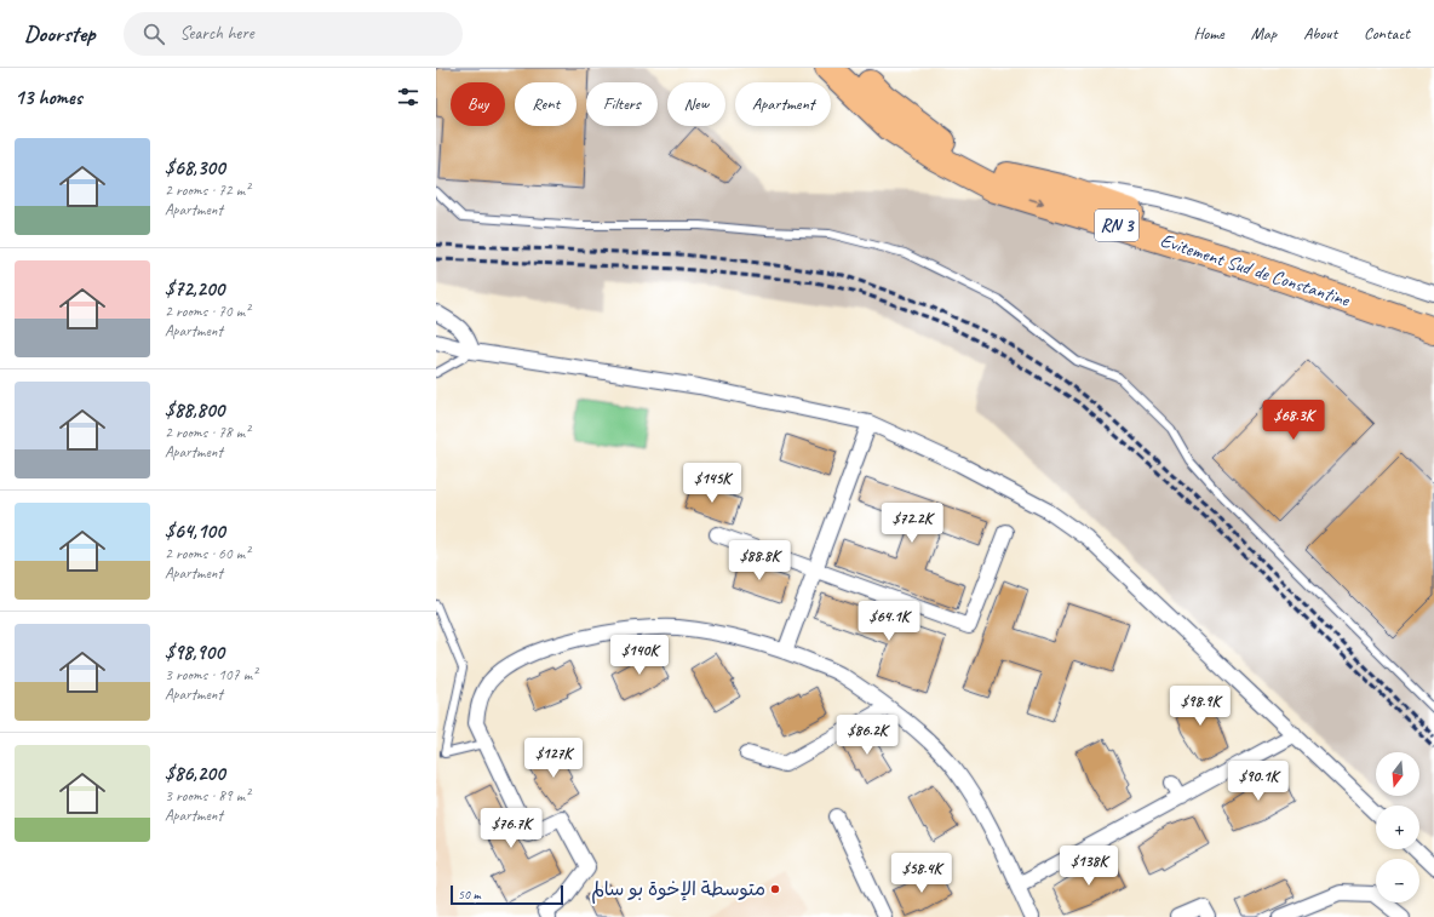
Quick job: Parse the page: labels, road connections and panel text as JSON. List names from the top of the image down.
{
  "streets": {
    "highway": ["RN 3", "Evitement Sud de Constantine"]
  },
  "places": ["متوسطة الإخوة بو سالم"],
  "scale_bar": "50 m",
  "north": "bottom",
  "page": {
    "header": "Doorstep",
    "search": "Search here",
    "nav": [
      "Home",
      "Map",
      "About",
      "Contact"
    ],
    "heading": "13 homes",
    "chip": [
      "Buy",
      "Rent",
      "Filters",
      "New",
      "Apartment"
    ],
    "list": [
      {
        "name": "$68,300",
        "note": "2 rooms · 72 m² · Apartment"
      },
      {
        "name": "$72,200",
        "note": "2 rooms · 70 m² · Apartment"
      },
      {
        "name": "$88,800",
        "note": "2 rooms · 78 m² · Apartment"
      },
      {
        "name": "$64,100",
        "note": "2 rooms · 60 m² · Apartment"
      },
      {
        "name": "$98,900",
        "note": "3 rooms · 107 m² · Apartment"
      },
      {
        "name": "$86,200",
        "note": "3 rooms · 89 m² · Apartment"
      }
    ],
    "price": [
      "$68.3K",
      "$145K",
      "$72.2K",
      "$88.8K",
      "$64.1K",
      "$140K",
      "$98.9K",
      "$86.2K",
      "$127K",
      "$90.1K",
      "$76.7K",
      "$138K",
      "$58.4K"
    ],
    "map_buttons": ["+", "−"],
    "scale": "50 m"
  }
}
